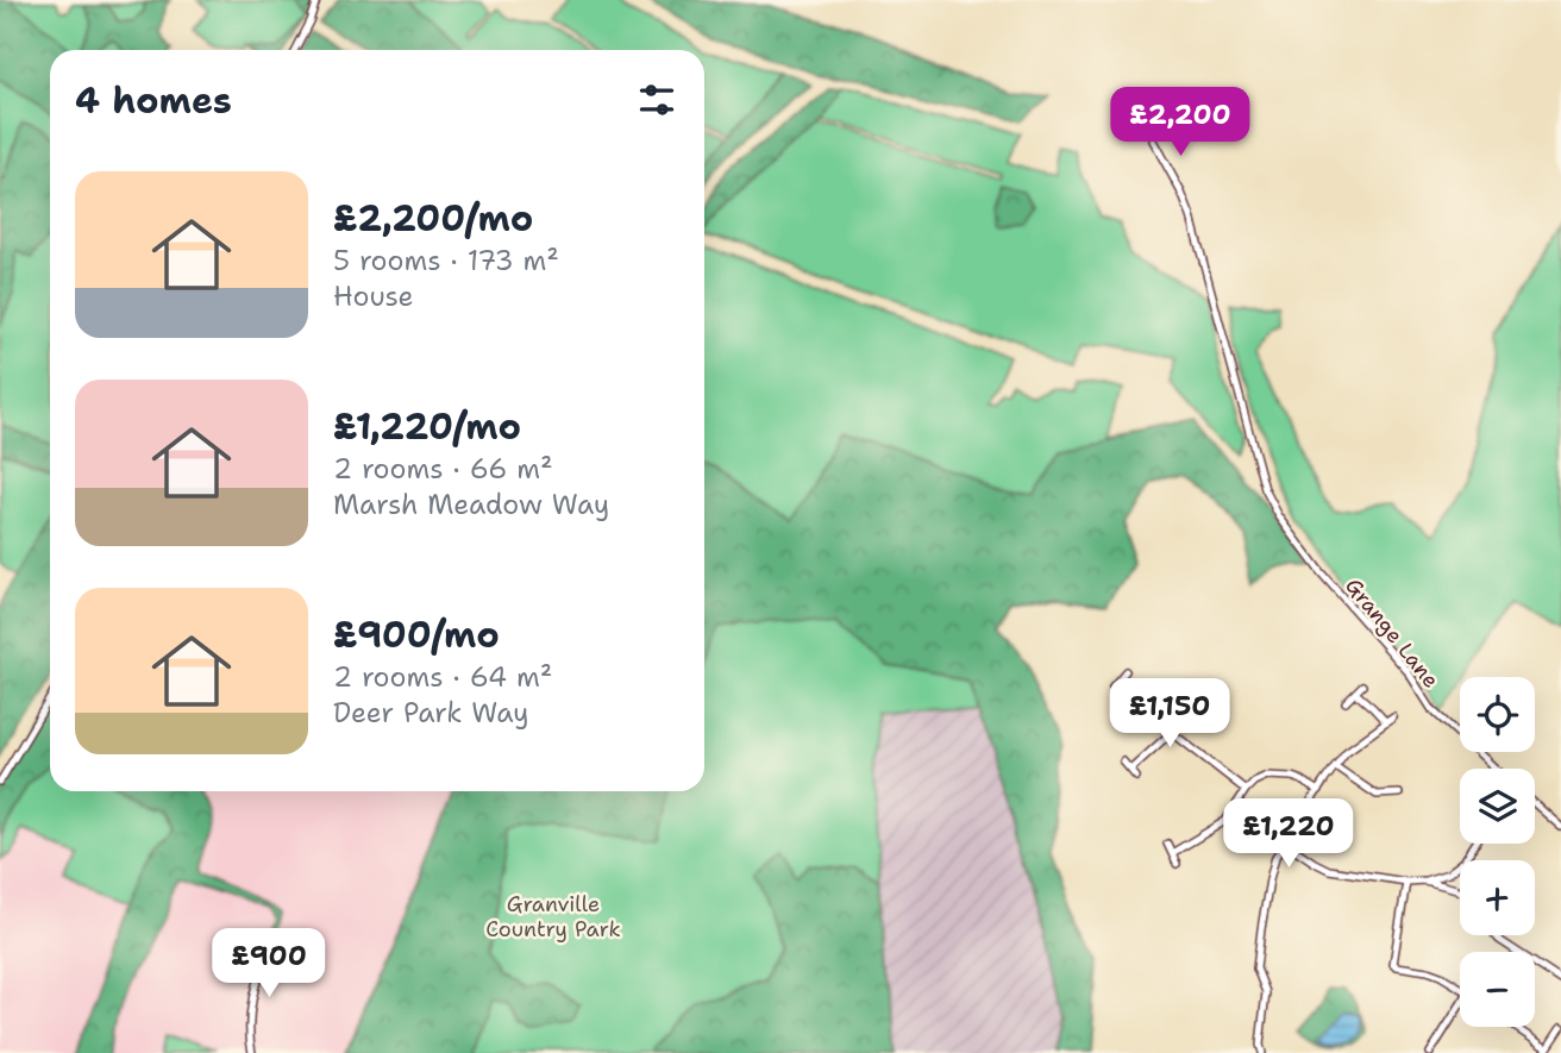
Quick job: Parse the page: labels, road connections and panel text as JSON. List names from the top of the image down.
{
  "streets": {
    "street": ["Grange Lane"]
  },
  "parks": ["Granville Country Park"],
  "page": {
    "heading": "4 homes",
    "price": [
      "£2,200",
      "£1,150",
      "£1,220",
      "£900"
    ],
    "list": [
      {
        "name": "£2,200/mo",
        "note": "5 rooms · 173 m² · House"
      },
      {
        "name": "£1,220/mo",
        "note": "2 rooms · 66 m² · Marsh Meadow Way"
      },
      {
        "name": "£900/mo",
        "note": "2 rooms · 64 m² · Deer Park Way"
      }
    ],
    "map_buttons": ["+", "−"]
  }
}
